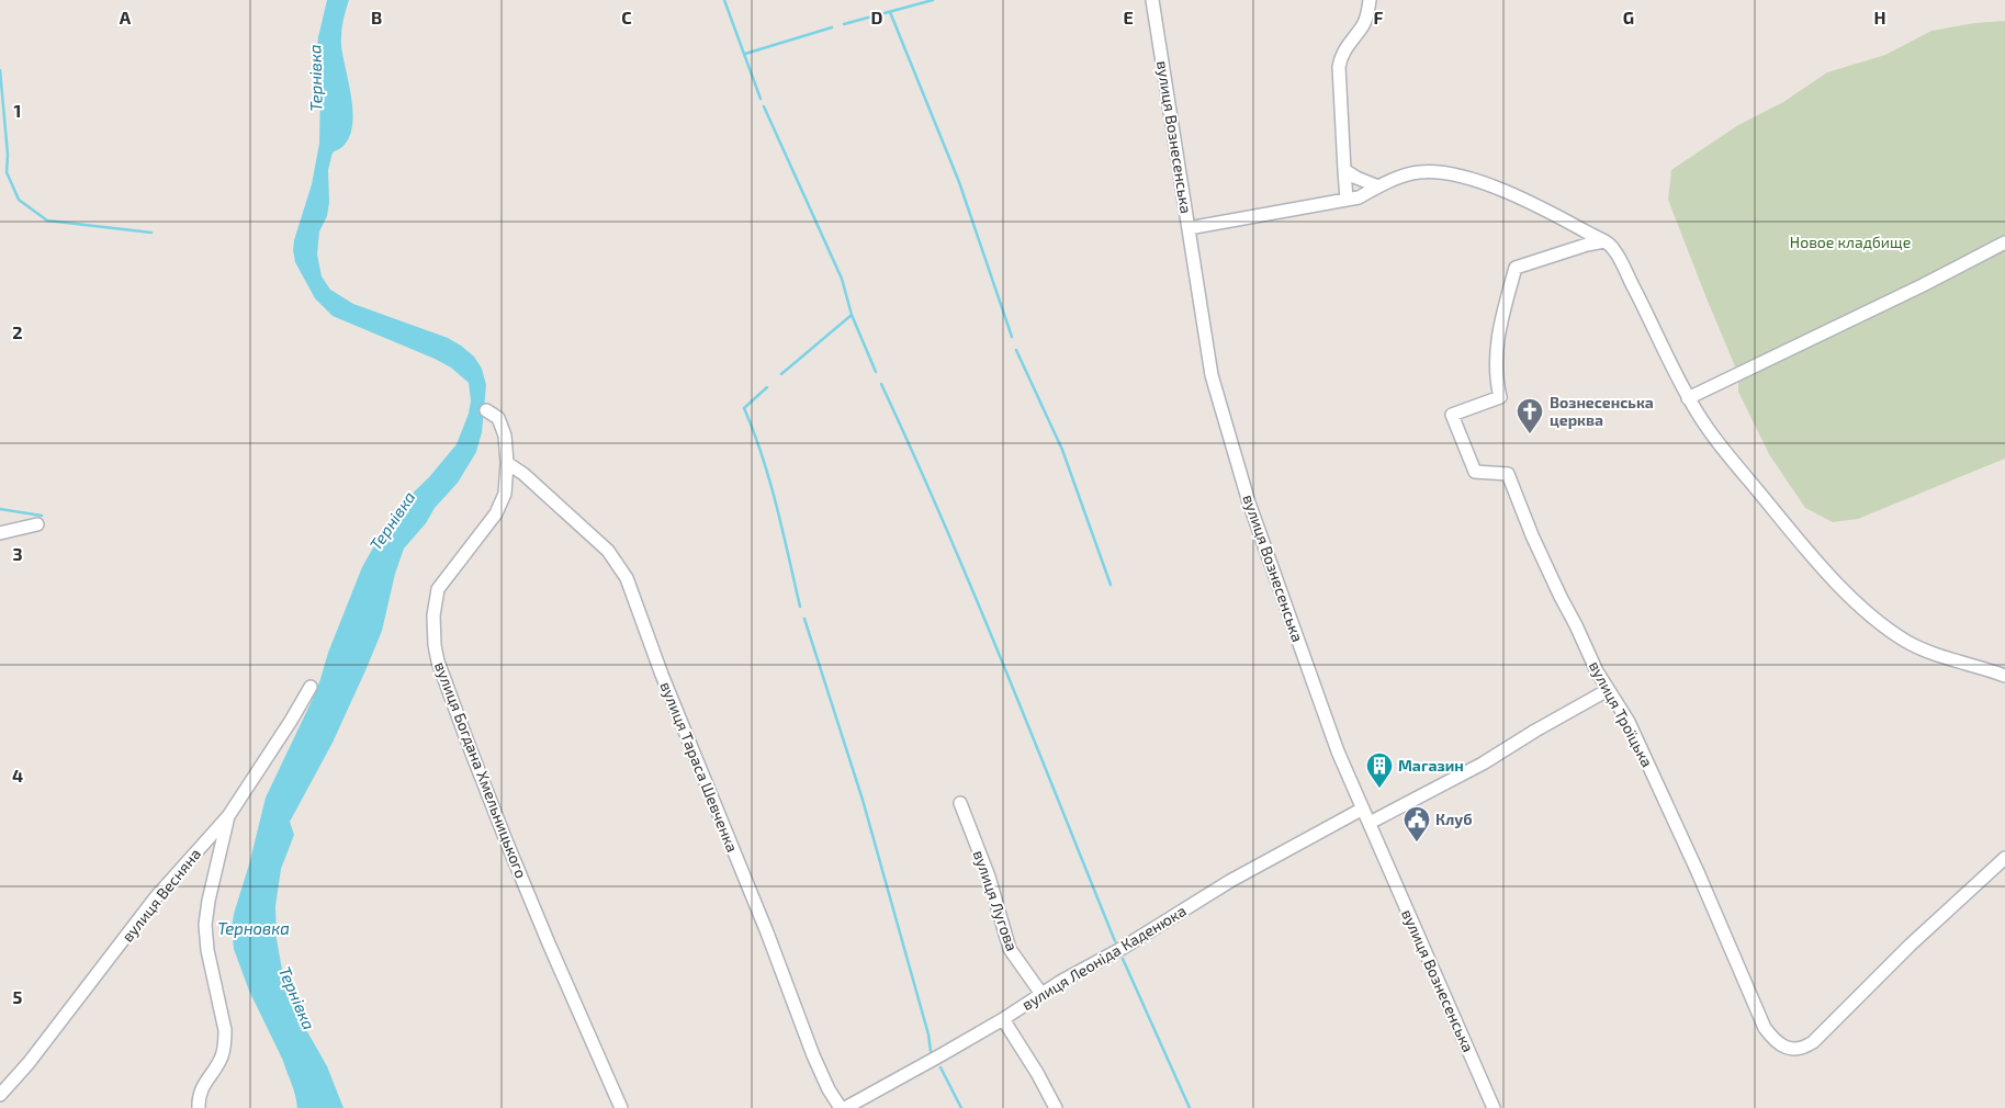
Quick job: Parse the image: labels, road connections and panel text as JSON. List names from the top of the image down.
{
  "streets": {
    "street": [
      "вулиця Вознесенська",
      "вулиця Троїцька",
      "вулиця Тараса Шевченка",
      "вулиця Богдана Хмельницького",
      "вулиця Весняна",
      "вулиця Лугова",
      "вулиця Леоніда Каденюка"
    ]
  },
  "crossings": [
    ["вулиця Вознесенська", "вулиця Леоніда Каденюка"],
    ["вулиця Тараса Шевченка", "вулиця Богдана Хмельницького"],
    ["вулиця Лугова", "вулиця Леоніда Каденюка"]
  ],
  "water": ["Тернівка", "Терновка"],
  "parks": ["Новое кладбище"],
  "places": {
    "church": ["Вознесенська церква"],
    "building": ["Магазин"],
    "public building": ["Клуб"]
  },
  "grid": {
    "columns": [
      "A",
      "B",
      "C",
      "D",
      "E",
      "F",
      "G",
      "H"
    ],
    "rows": [
      "1",
      "2",
      "3",
      "4",
      "5"
    ]
  }
}
